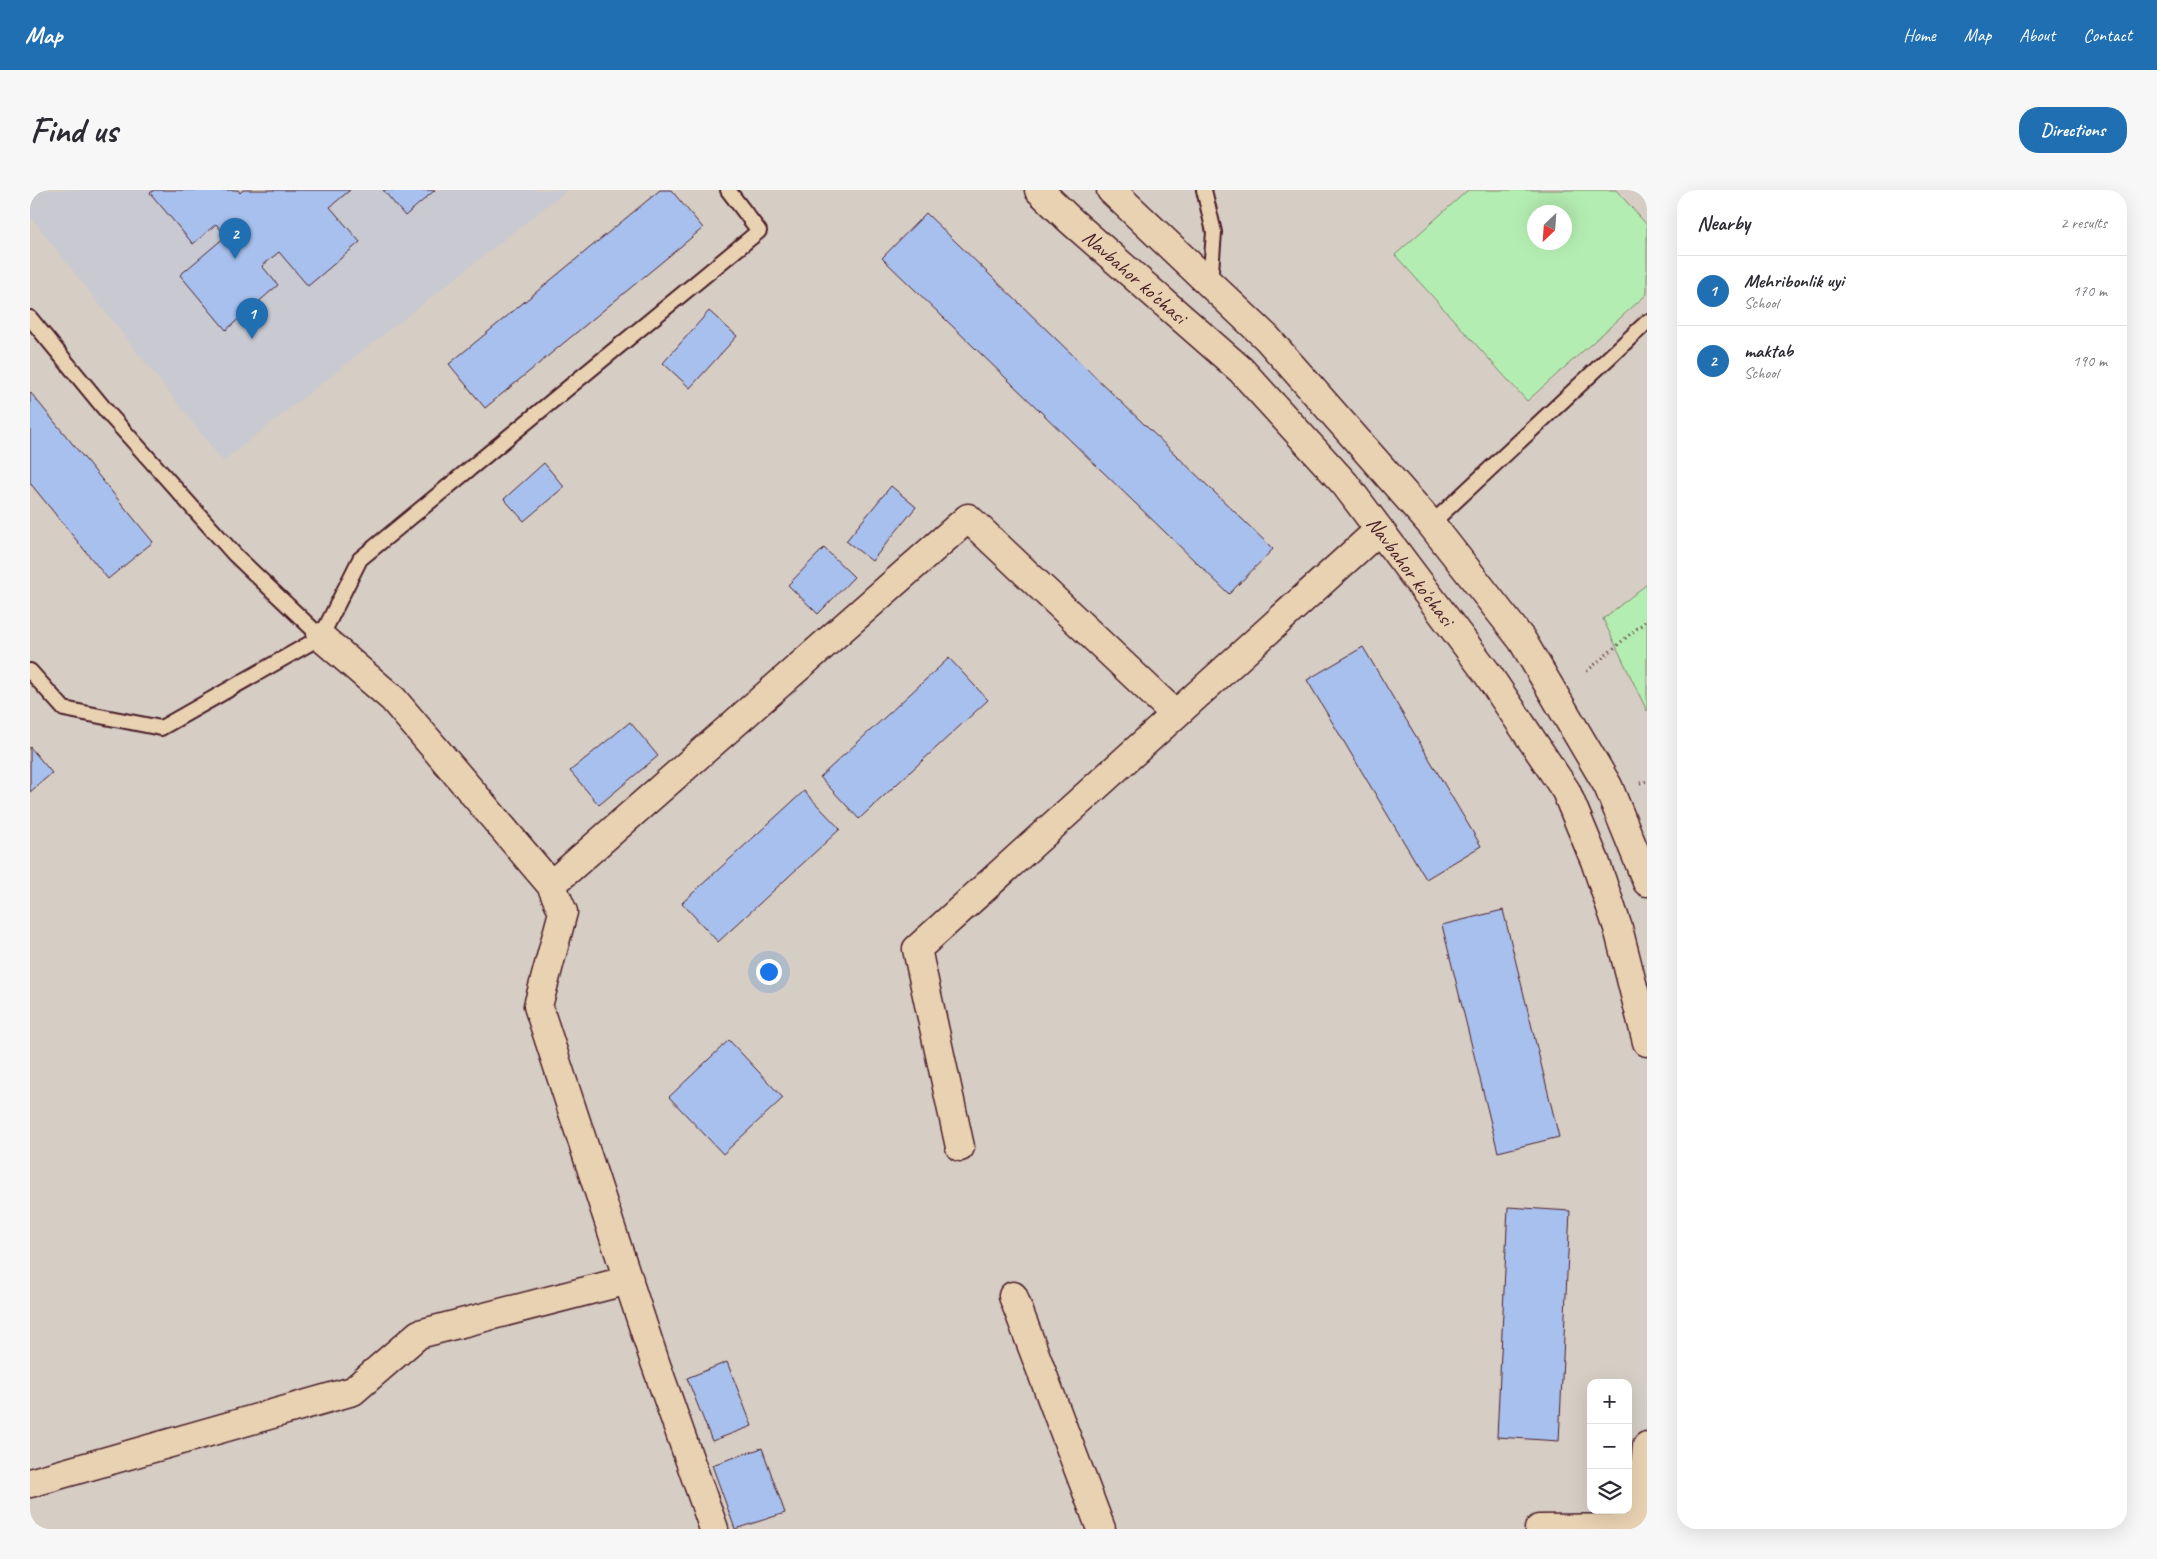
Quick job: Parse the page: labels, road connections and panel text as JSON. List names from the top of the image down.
{
  "streets": {
    "street": ["Navbahor ko'chasi"]
  },
  "north": "bottom left",
  "page": {
    "header": "Map",
    "nav": [
      "Home",
      "Map",
      "About",
      "Contact"
    ],
    "buttons": "Directions",
    "title": "Find us",
    "heading": ["Nearby", "2 results"],
    "pins": ["2", "1"],
    "list": [
      {
        "mark": "1",
        "name": "Mehribonlik uyi",
        "note": "School",
        "value": "170 m"
      },
      {
        "mark": "2",
        "name": "maktab",
        "note": "School",
        "value": "190 m"
      }
    ],
    "map_buttons": ["+", "−"]
  }
}
